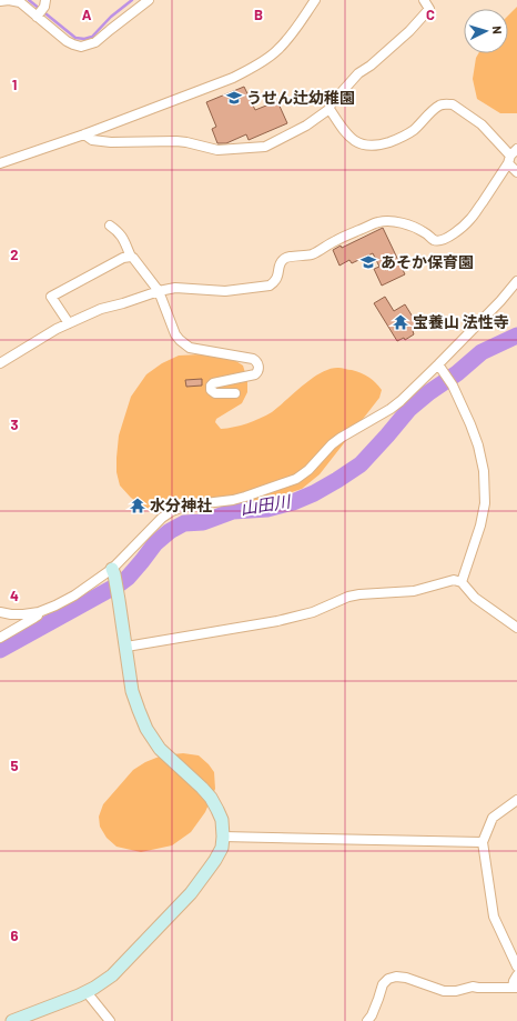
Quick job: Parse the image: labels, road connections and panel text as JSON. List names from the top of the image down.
{
  "water": ["山田川"],
  "places": {
    "school or university": ["うせん辻幼稚園", "あそか保育園"],
    "temple": ["宝養山 法性寺", "水分神社"]
  },
  "north": "right",
  "grid": {
    "columns": ["A", "B", "C"],
    "rows": [
      "1",
      "2",
      "3",
      "4",
      "5",
      "6"
    ]
  }
}
